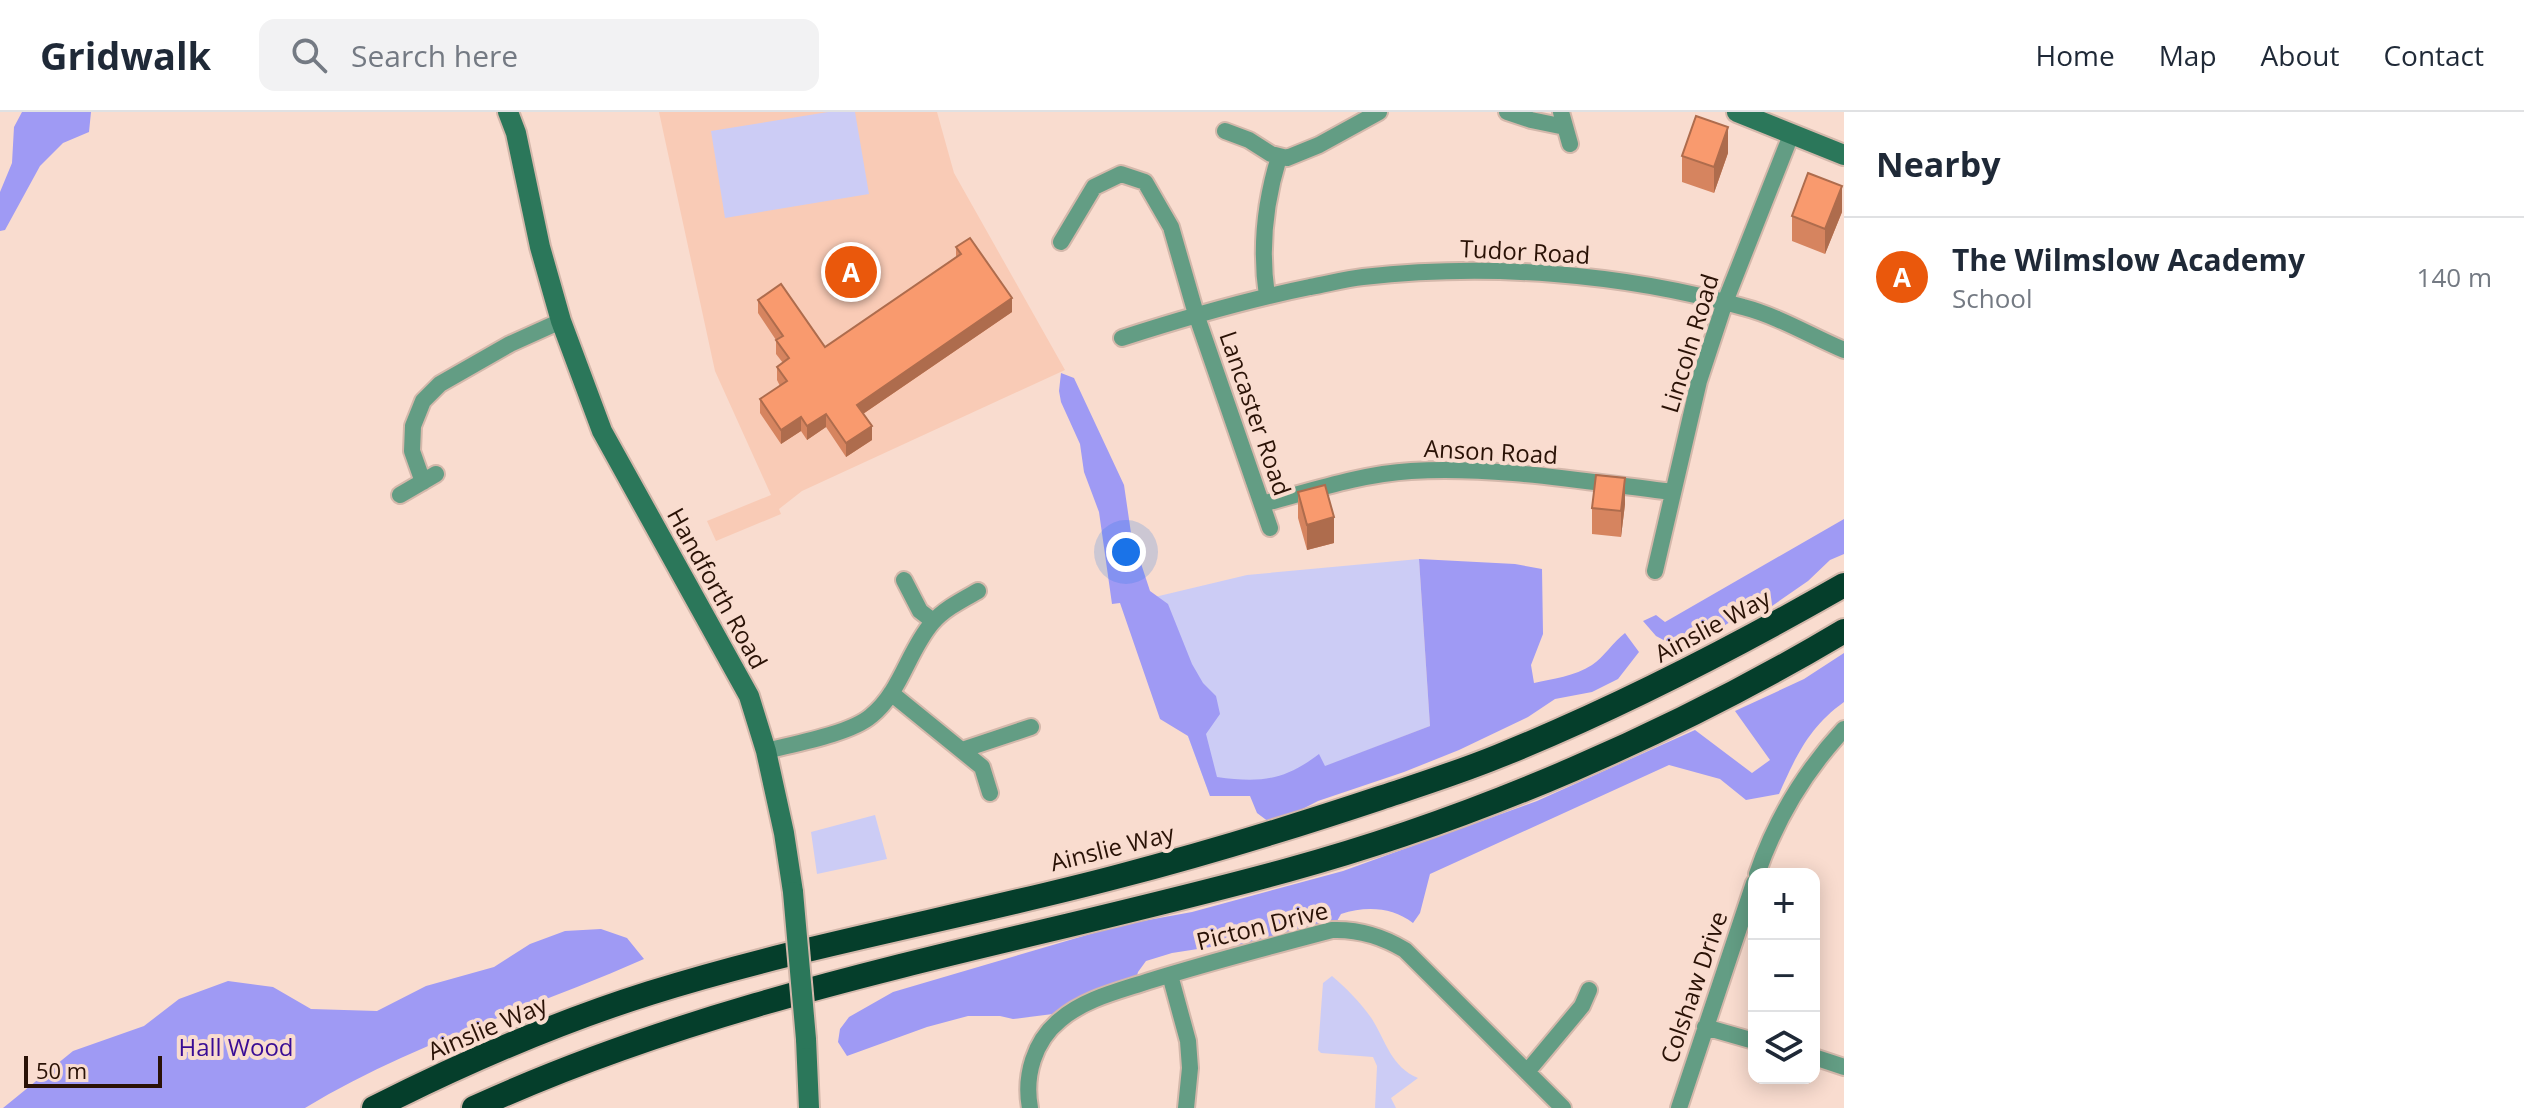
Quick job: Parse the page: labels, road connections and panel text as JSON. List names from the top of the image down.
{
  "streets": {
    "highway": ["Ainslie Way"],
    "main road": ["Handforth Road"],
    "street": [
      "Tudor Road",
      "Lincoln Road",
      "Lancaster Road",
      "Anson Road",
      "Picton Drive",
      "Colshaw Drive"
    ]
  },
  "crossings": [
    ["Tudor Road", "Lincoln Road"],
    ["Tudor Road", "Lancaster Road"],
    ["Lincoln Road", "Anson Road"],
    ["Lancaster Road", "Anson Road"]
  ],
  "parks": ["Hall Wood"],
  "scale_bar": "50 m",
  "page": {
    "header": "Gridwalk",
    "search": "Search here",
    "nav": [
      "Home",
      "Map",
      "About",
      "Contact"
    ],
    "heading": "Nearby",
    "list": [
      {
        "mark": "A",
        "name": "The Wilmslow Academy",
        "note": "School",
        "value": "140 m"
      }
    ],
    "pins": "A",
    "map_buttons": ["+", "−"],
    "scale": "50 m"
  }
}
